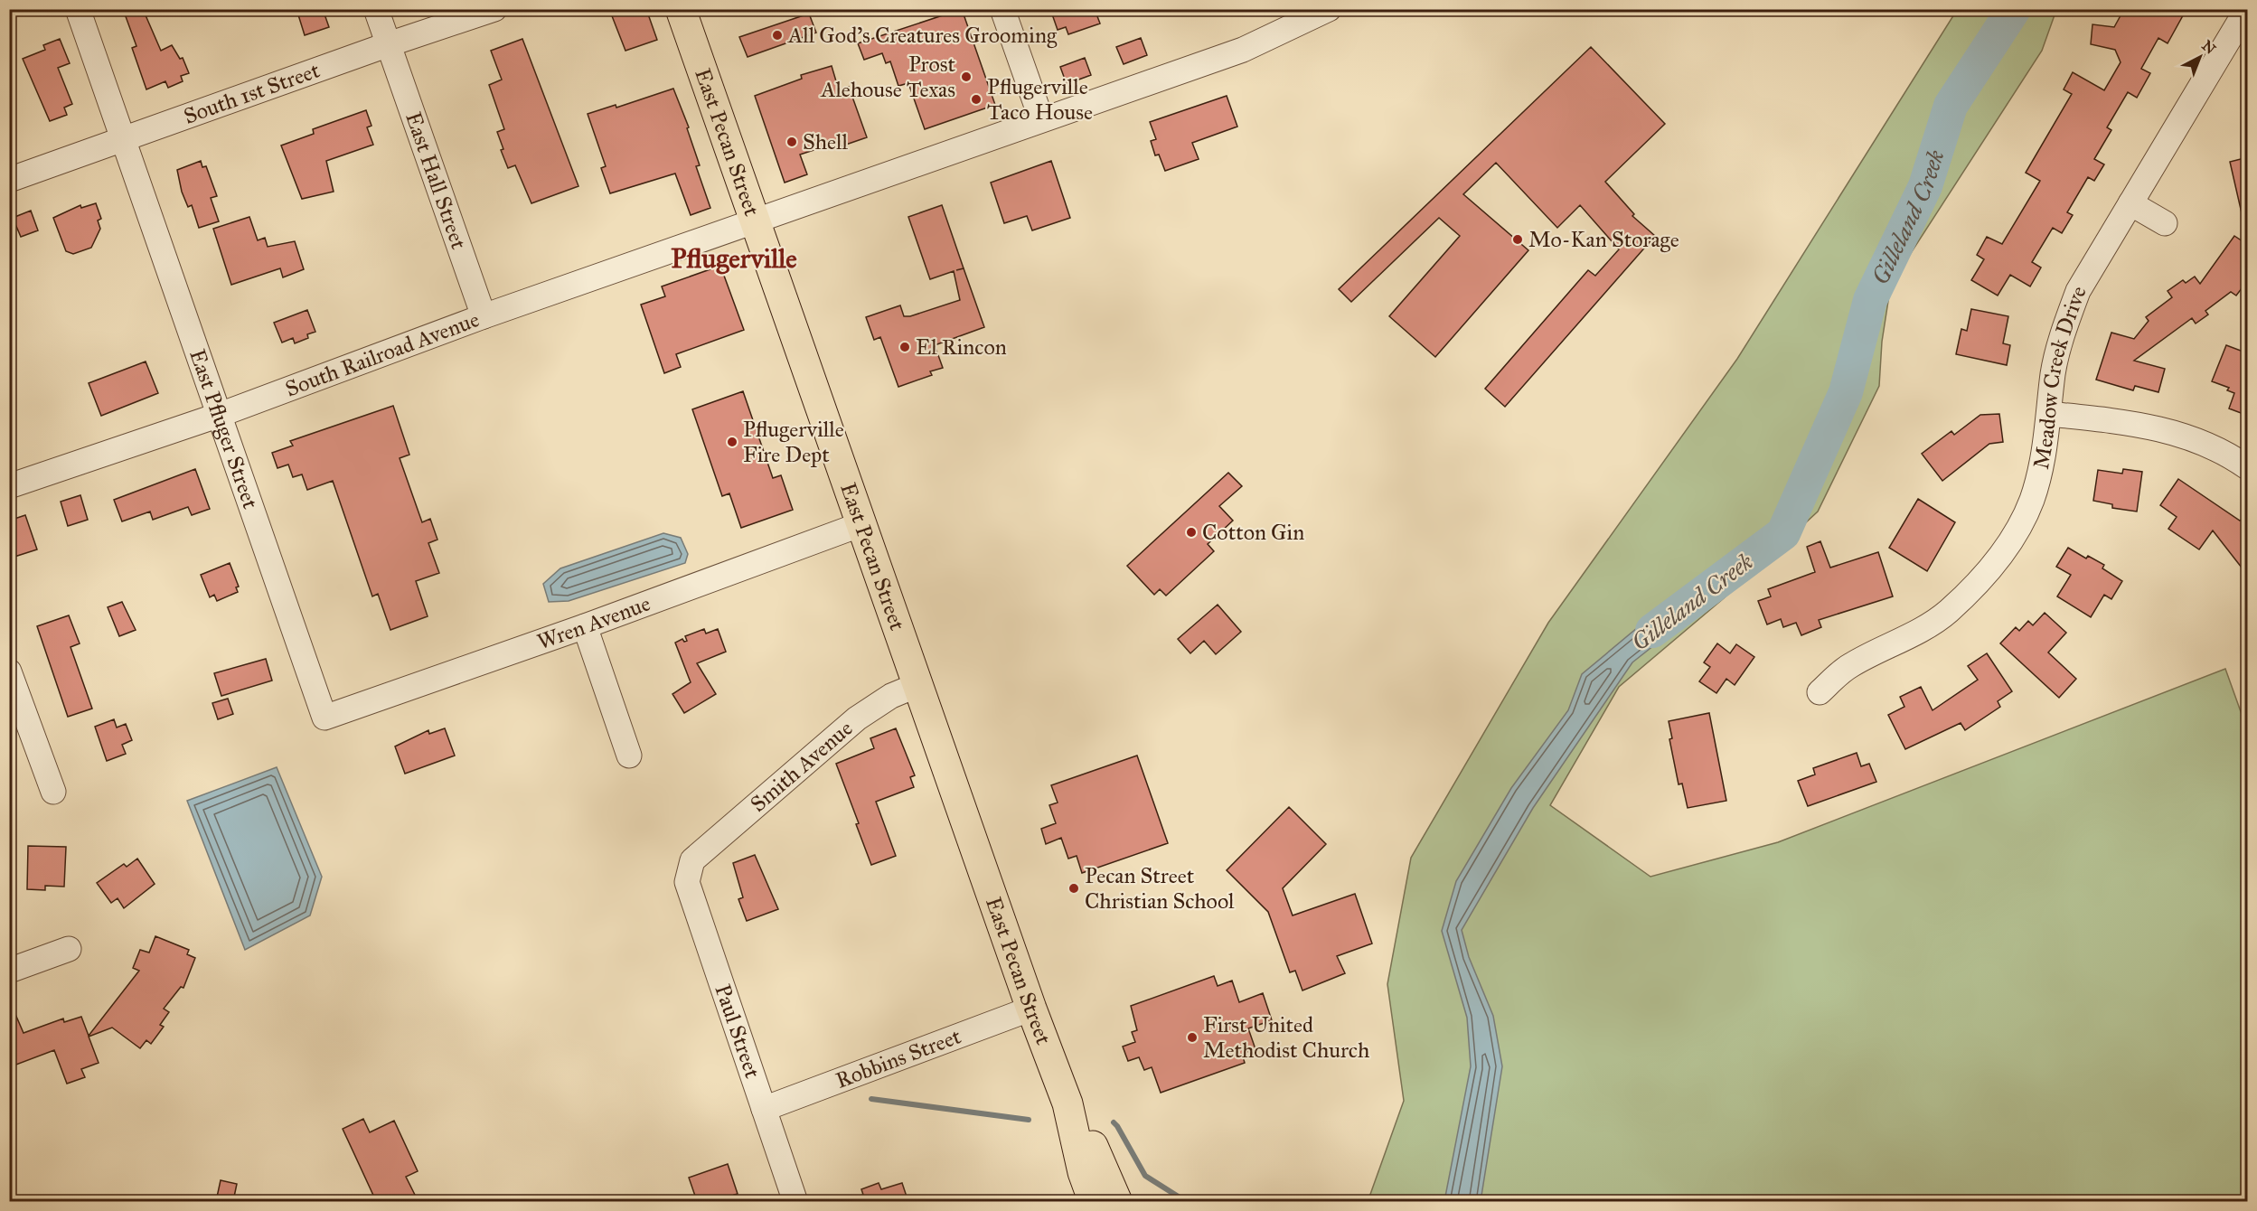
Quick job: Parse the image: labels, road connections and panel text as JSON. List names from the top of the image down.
{
  "streets": {
    "main road": ["East Pecan Street"],
    "street": [
      "South 1st Street",
      "East Hall Street",
      "South Railroad Avenue",
      "Meadow Creek Drive",
      "East Pfluger Street",
      "Wren Avenue",
      "Smith Avenue",
      "Paul Street",
      "Robbins Street"
    ]
  },
  "crossings": [
    ["South 1st Street", "East Hall Street"],
    ["South 1st Street", "East Pfluger Street"],
    ["East Pecan Street", "South Railroad Avenue"],
    ["East Pecan Street", "Wren Avenue"],
    ["East Pecan Street", "Smith Avenue"],
    ["East Pecan Street", "Robbins Street"],
    ["East Hall Street", "South Railroad Avenue"],
    ["South Railroad Avenue", "East Pfluger Street"],
    ["East Pfluger Street", "Wren Avenue"],
    ["Smith Avenue", "Paul Street"],
    ["Paul Street", "Robbins Street"]
  ],
  "districts": ["Pflugerville"],
  "water": ["Gilleland Creek"],
  "places": [
    "All God's Creatures Grooming",
    "Prost Alehouse Texas",
    "Pflugerville Taco House",
    "Shell",
    "Mo-Kan Storage",
    "El Rincon",
    "Pflugerville Fire Dept",
    "Cotton Gin",
    "Pecan Street Christian School",
    "First United Methodist Church"
  ],
  "north": "top right"
}
